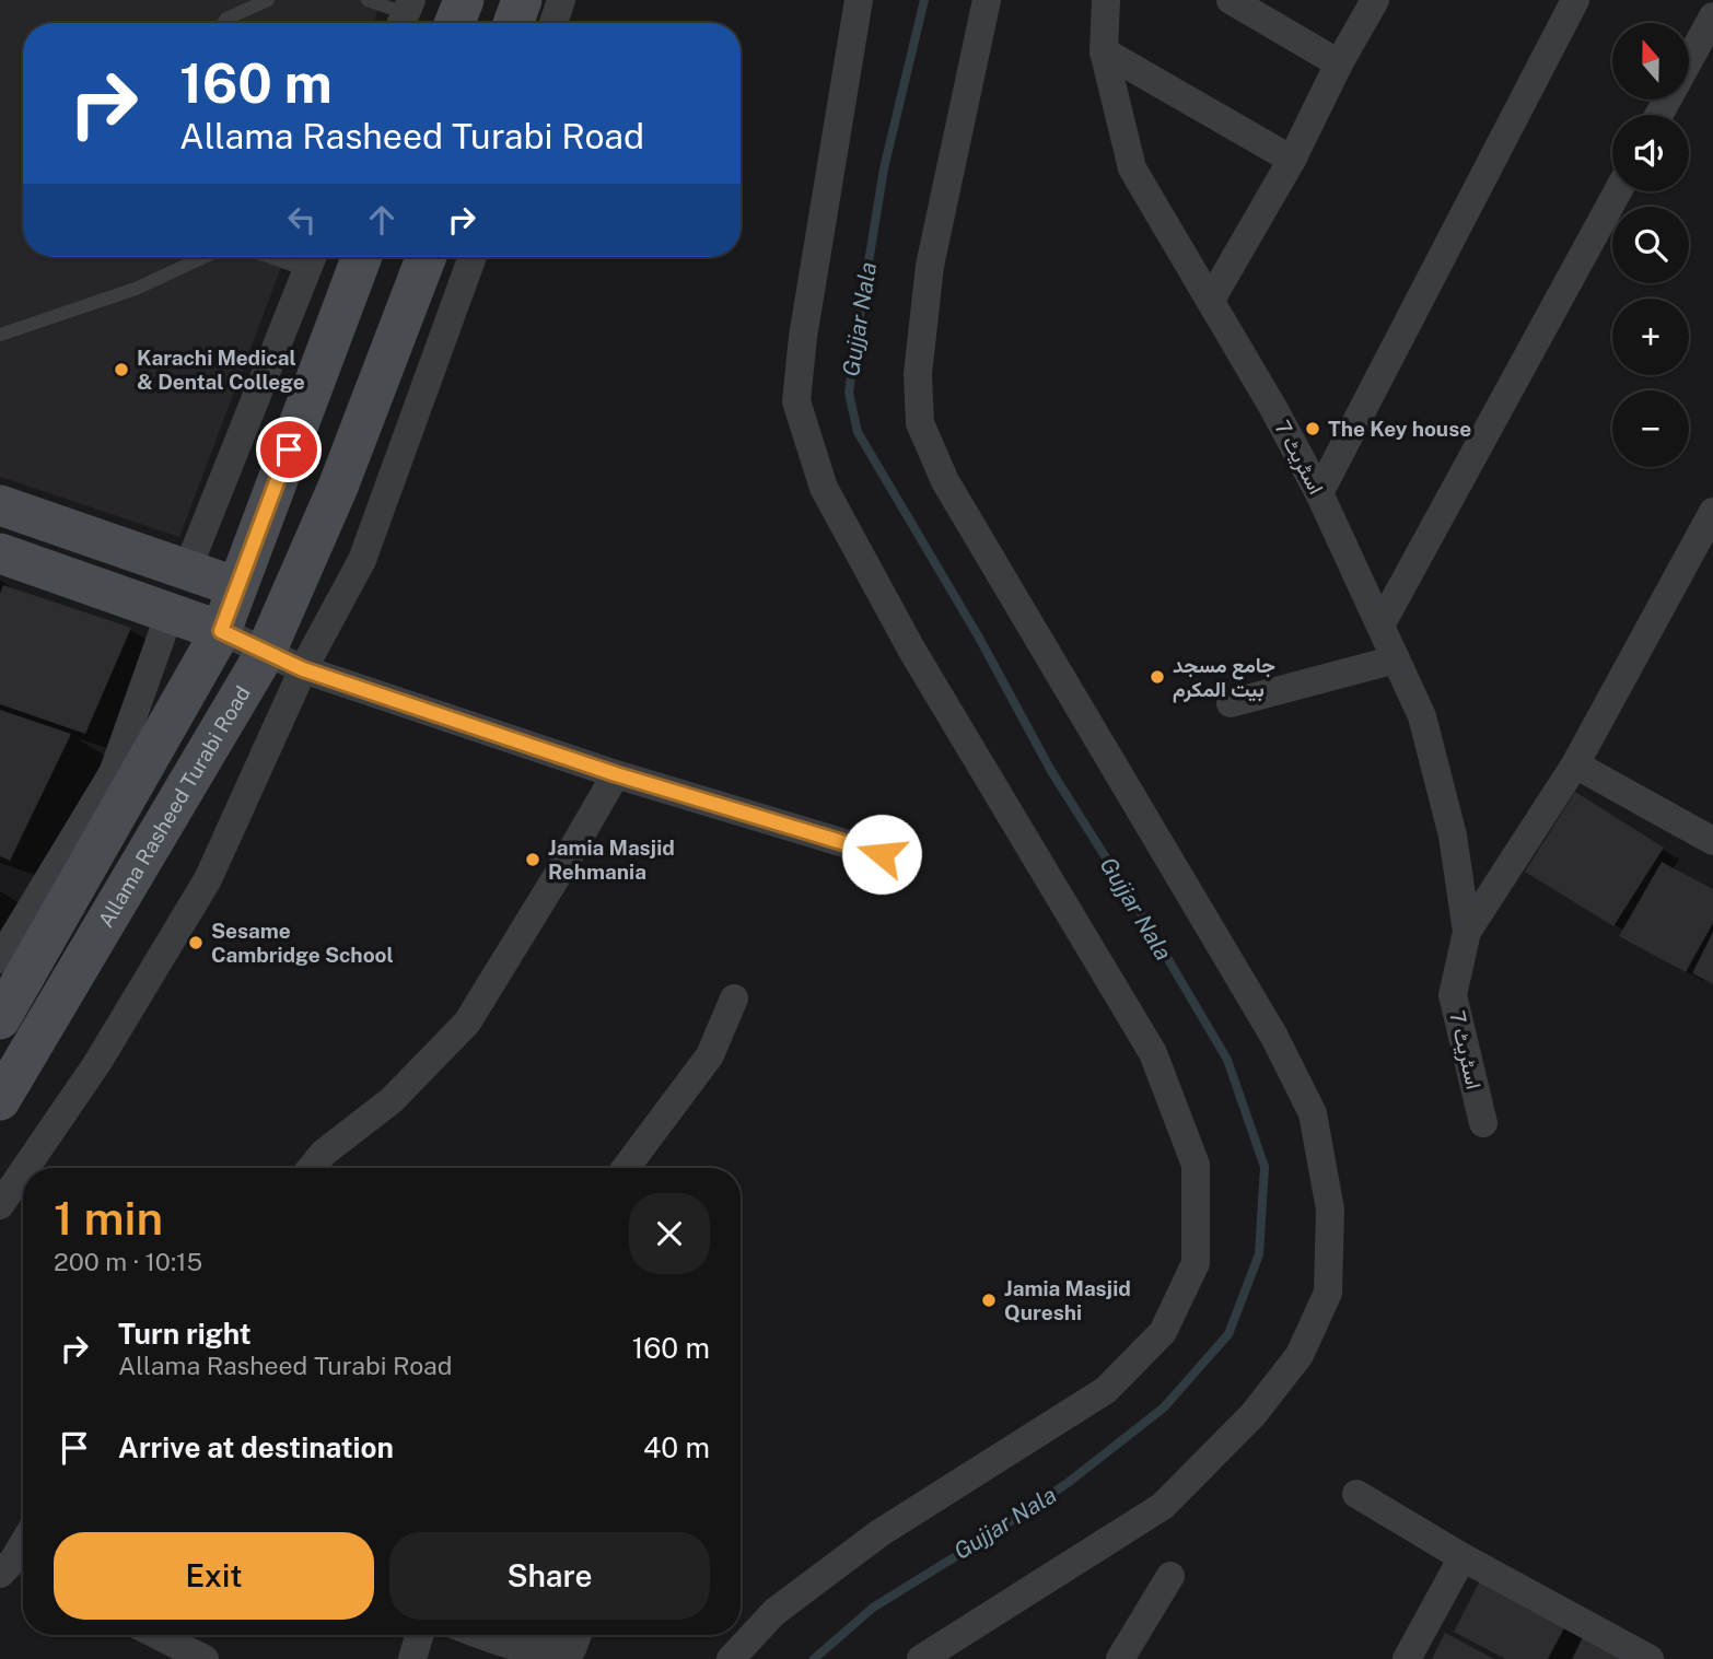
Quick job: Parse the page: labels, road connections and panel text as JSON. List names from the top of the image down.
{
  "streets": {
    "main road": ["Allama Rasheed Turabi Road"],
    "street": ["اسٹریٹ 7"]
  },
  "water": ["Gujjar Nala"],
  "places": [
    "Karachi Medical & Dental College",
    "The Key house",
    "جامع مسجد بیت المکرم",
    "Jamia Masjid Rehmania",
    "Sesame Cambridge School",
    "Jamia Masjid Qureshi"
  ],
  "north": "top",
  "page": {
    "map_buttons": ["+", "−"],
    "turn": ["160 m", "Allama Rasheed Turabi Road"],
    "heading": ["1 min", "200 m · 10:15"],
    "list": [
      {
        "name": "Turn right",
        "note": "Allama Rasheed Turabi Road",
        "value": "160 m"
      },
      {
        "name": "Arrive at destination",
        "value": "40 m"
      }
    ],
    "buttons": ["Exit", "Share"]
  }
}
